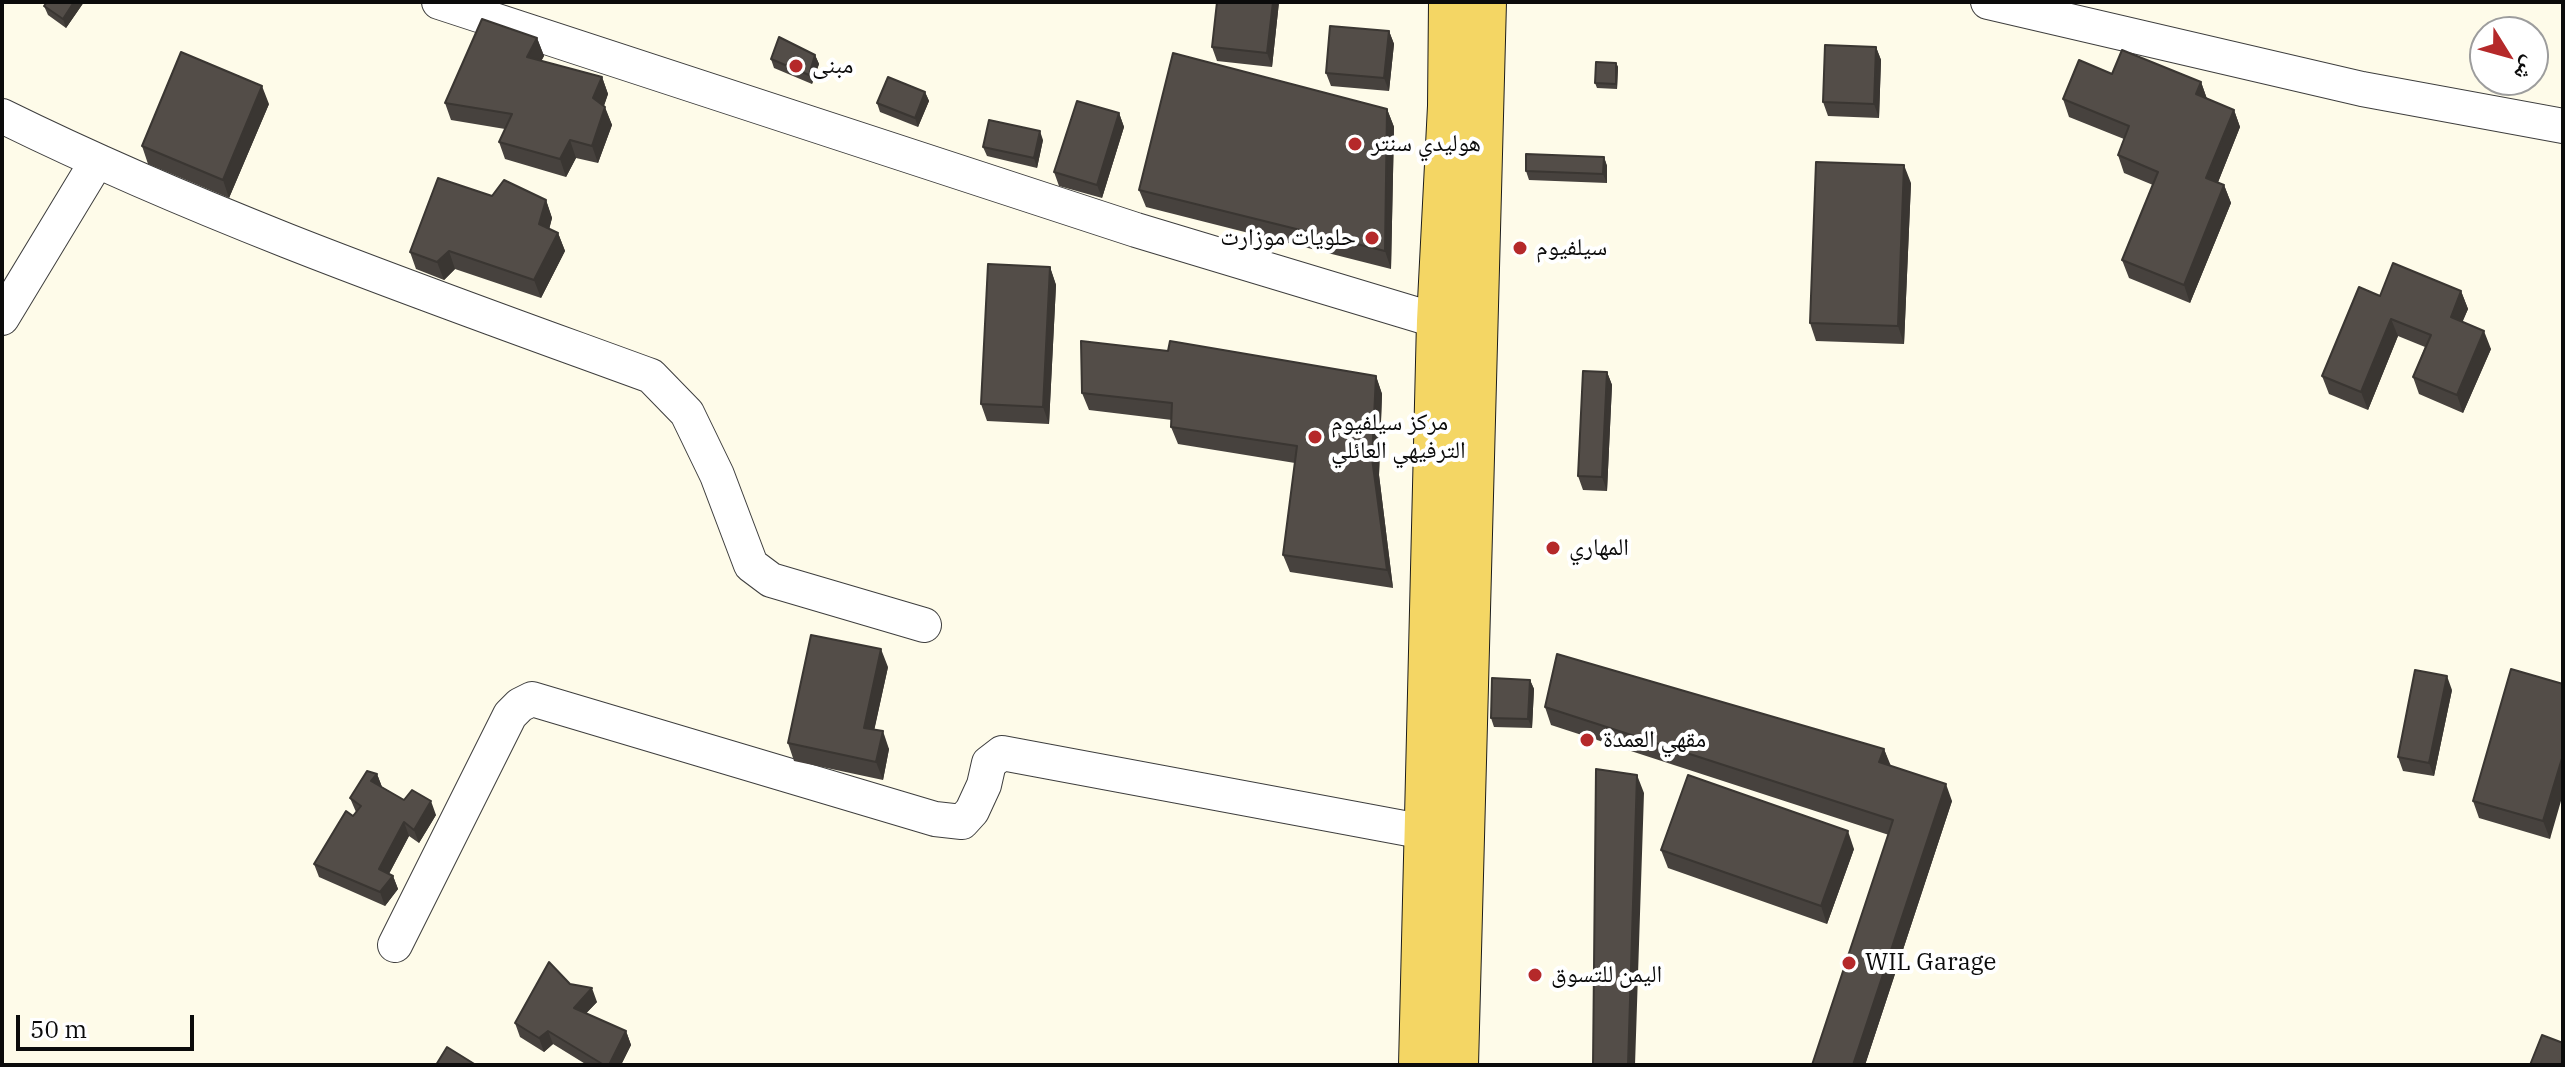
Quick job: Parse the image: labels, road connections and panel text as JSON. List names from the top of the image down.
{
  "places": [
    "مبنى",
    "هوليدي سنتر",
    "حلويات موزارت",
    "سيلفيوم",
    "مركز سيلفيوم الترفيهي العائلي",
    "المهاري",
    "مقهي العمدة",
    "WIL Garage",
    "اليمن للتسوق"
  ],
  "scale_bar": "50 m",
  "north": "bottom right"
}
